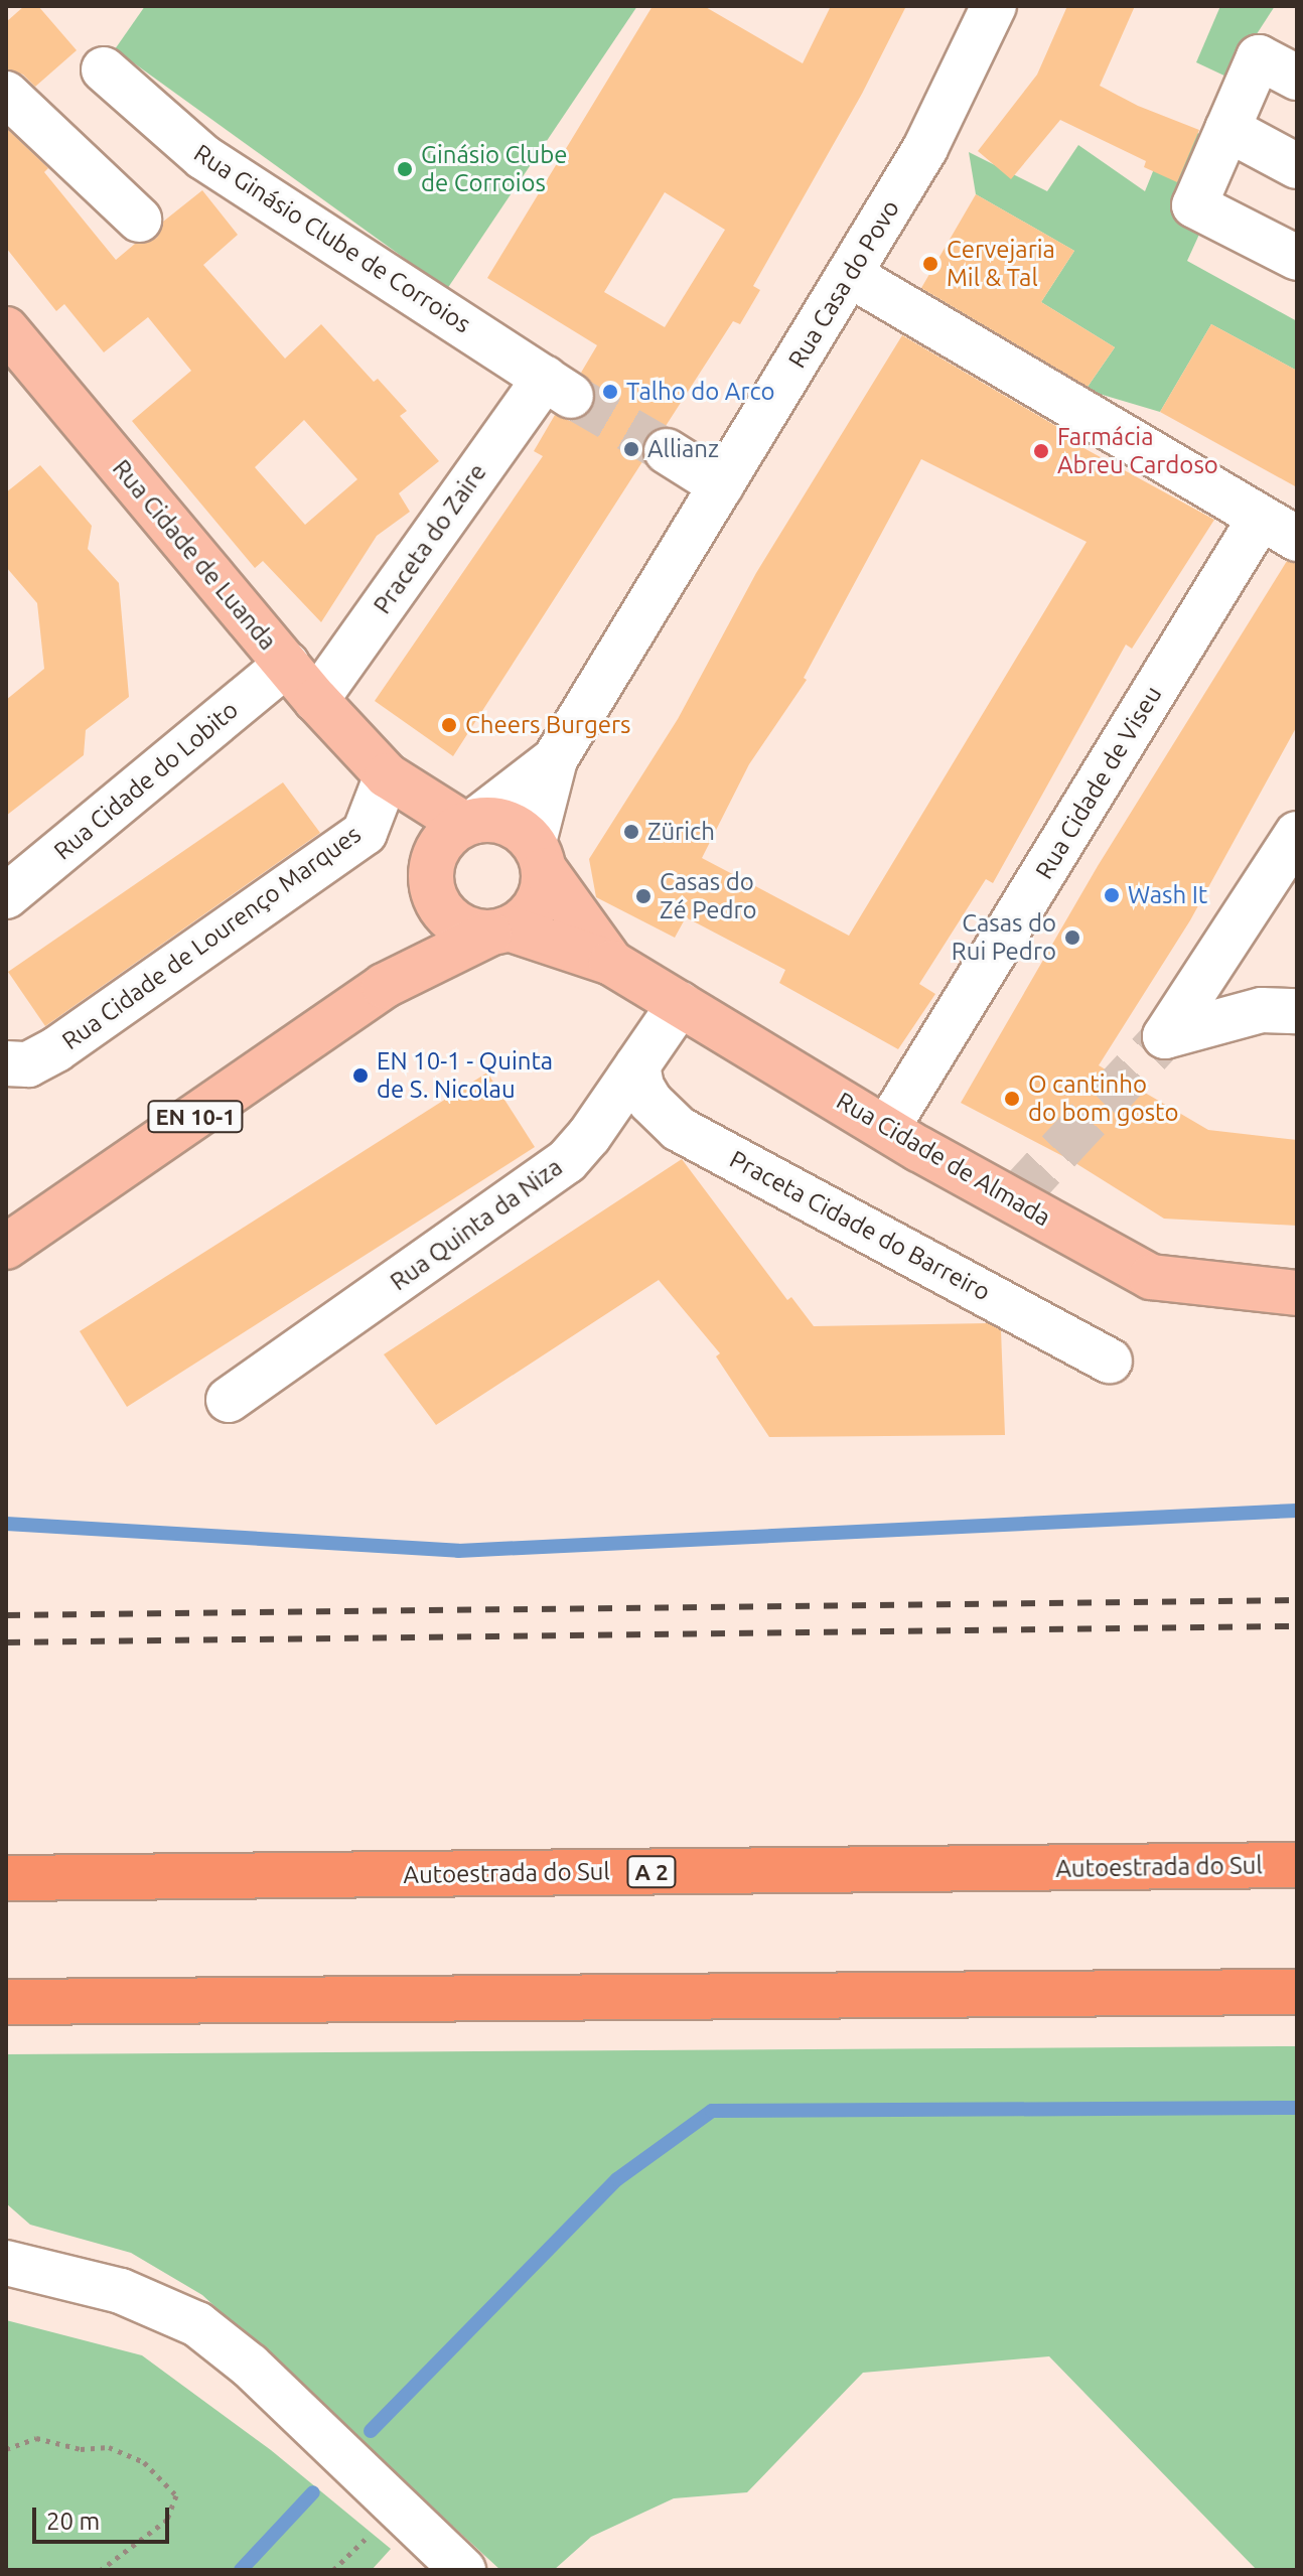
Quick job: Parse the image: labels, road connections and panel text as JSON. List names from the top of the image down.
{
  "streets": {
    "highway": ["Autoestrada do Sul", "A 2"],
    "main road": ["Rua Cidade de Luanda", "EN 10-1", "Rua Cidade de Almada"],
    "street": [
      "Rua Ginásio Clube de Corroios",
      "Rua Casa do Povo",
      "Praceta do Zaire",
      "Rua Cidade do Lobito",
      "Rua Cidade de Viseu",
      "Rua Cidade de Lourenço Marques",
      "Rua Quinta da Niza",
      "Praceta Cidade do Barreiro"
    ]
  },
  "crossings": [
    ["Rua Ginásio Clube de Corroios", "Praceta do Zaire"],
    ["Rua Casa do Povo", "Rua Cidade de Luanda"],
    ["Rua Casa do Povo", "EN 10-1"],
    ["Rua Casa do Povo", "Rua Cidade de Almada"],
    ["Praceta do Zaire", "Rua Cidade de Luanda"],
    ["Rua Cidade de Luanda", "Rua Cidade do Lobito"],
    ["Rua Cidade de Luanda", "Rua Cidade de Lourenço Marques"],
    ["Rua Cidade de Luanda", "EN 10-1"],
    ["Rua Cidade de Luanda", "Rua Cidade de Almada"],
    ["Rua Cidade de Viseu", "Rua Cidade de Almada"],
    ["EN 10-1", "Rua Cidade de Almada"],
    ["Rua Cidade de Almada", "Rua Quinta da Niza"],
    ["Rua Quinta da Niza", "Praceta Cidade do Barreiro"]
  ],
  "places": [
    "Ginásio Clube de Corroios",
    "Cervejaria Mil & Tal",
    "Talho do Arco",
    "Allianz",
    "Farmácia Abreu Cardoso",
    "Cheers Burgers",
    "Zürich",
    "Wash It",
    "Casas do Zé Pedro",
    "Casas do Rui Pedro",
    "EN 10-1 - Quinta de S. Nicolau",
    "O cantinho do bom gosto"
  ],
  "scale_bar": "20 m"
}
